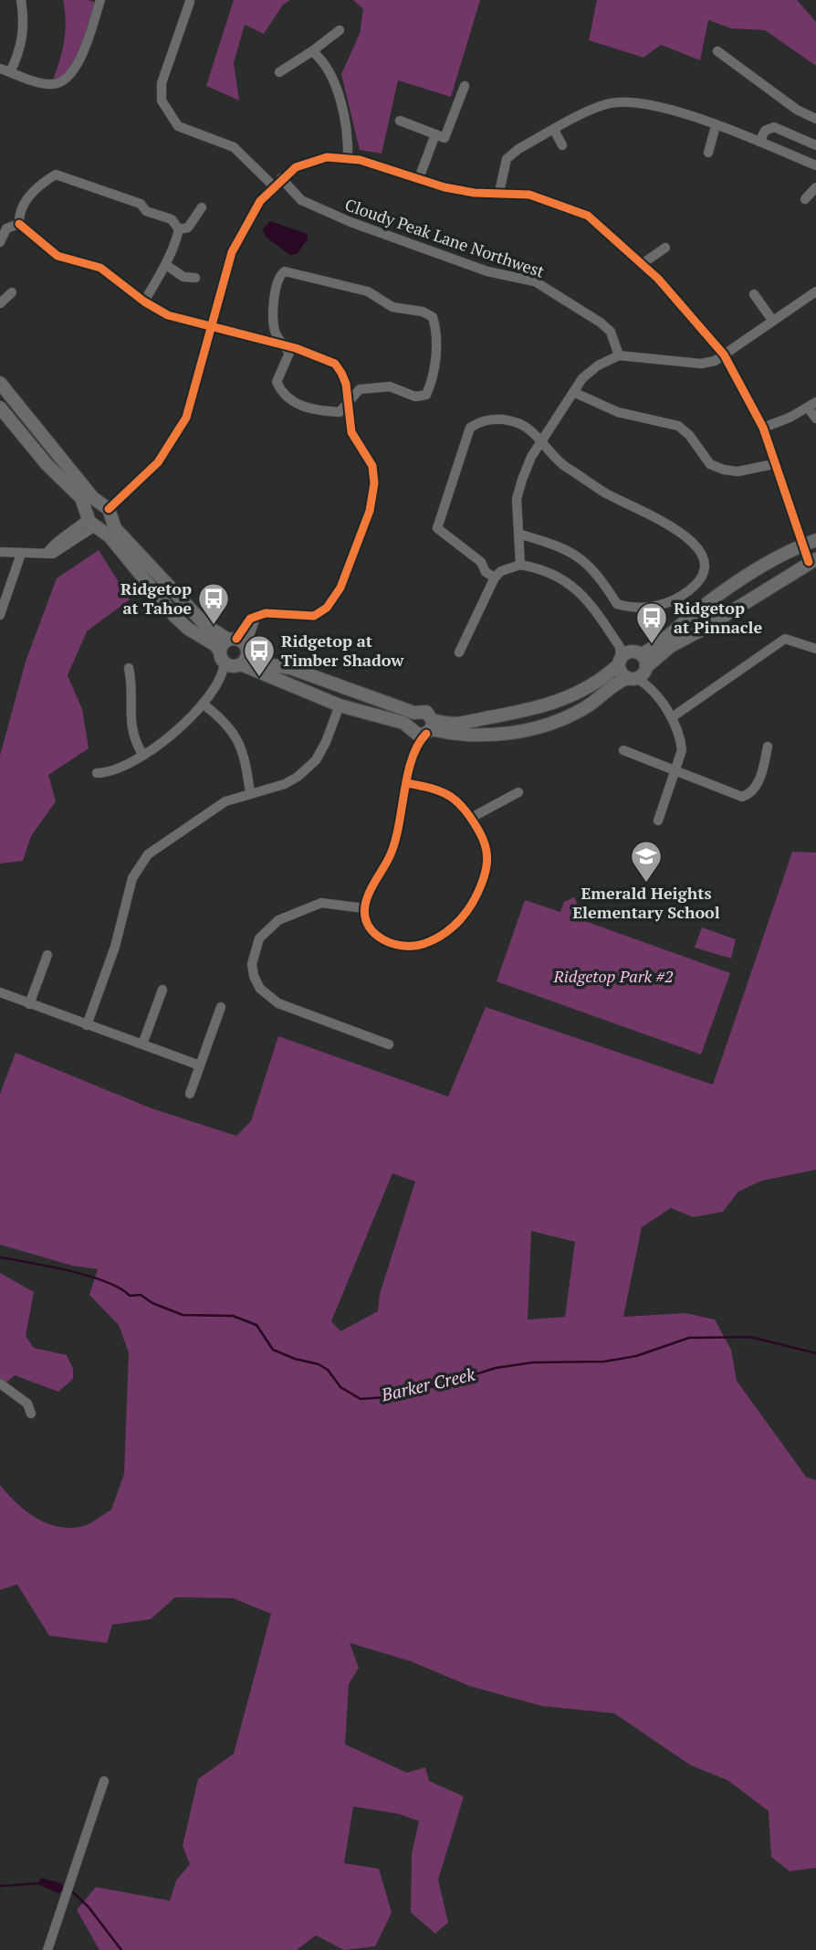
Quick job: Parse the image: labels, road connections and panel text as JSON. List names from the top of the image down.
{
  "streets": {
    "street": ["Cloudy Peak Lane Northwest"]
  },
  "water": ["Barker Creek"],
  "parks": ["Ridgetop Park #2"],
  "places": {
    "bus stop": ["Ridgetop at Tahoe", "Ridgetop at Pinnacle", "Ridgetop at Timber Shadow"],
    "school or university": ["Emerald Heights Elementary School"]
  }
}
